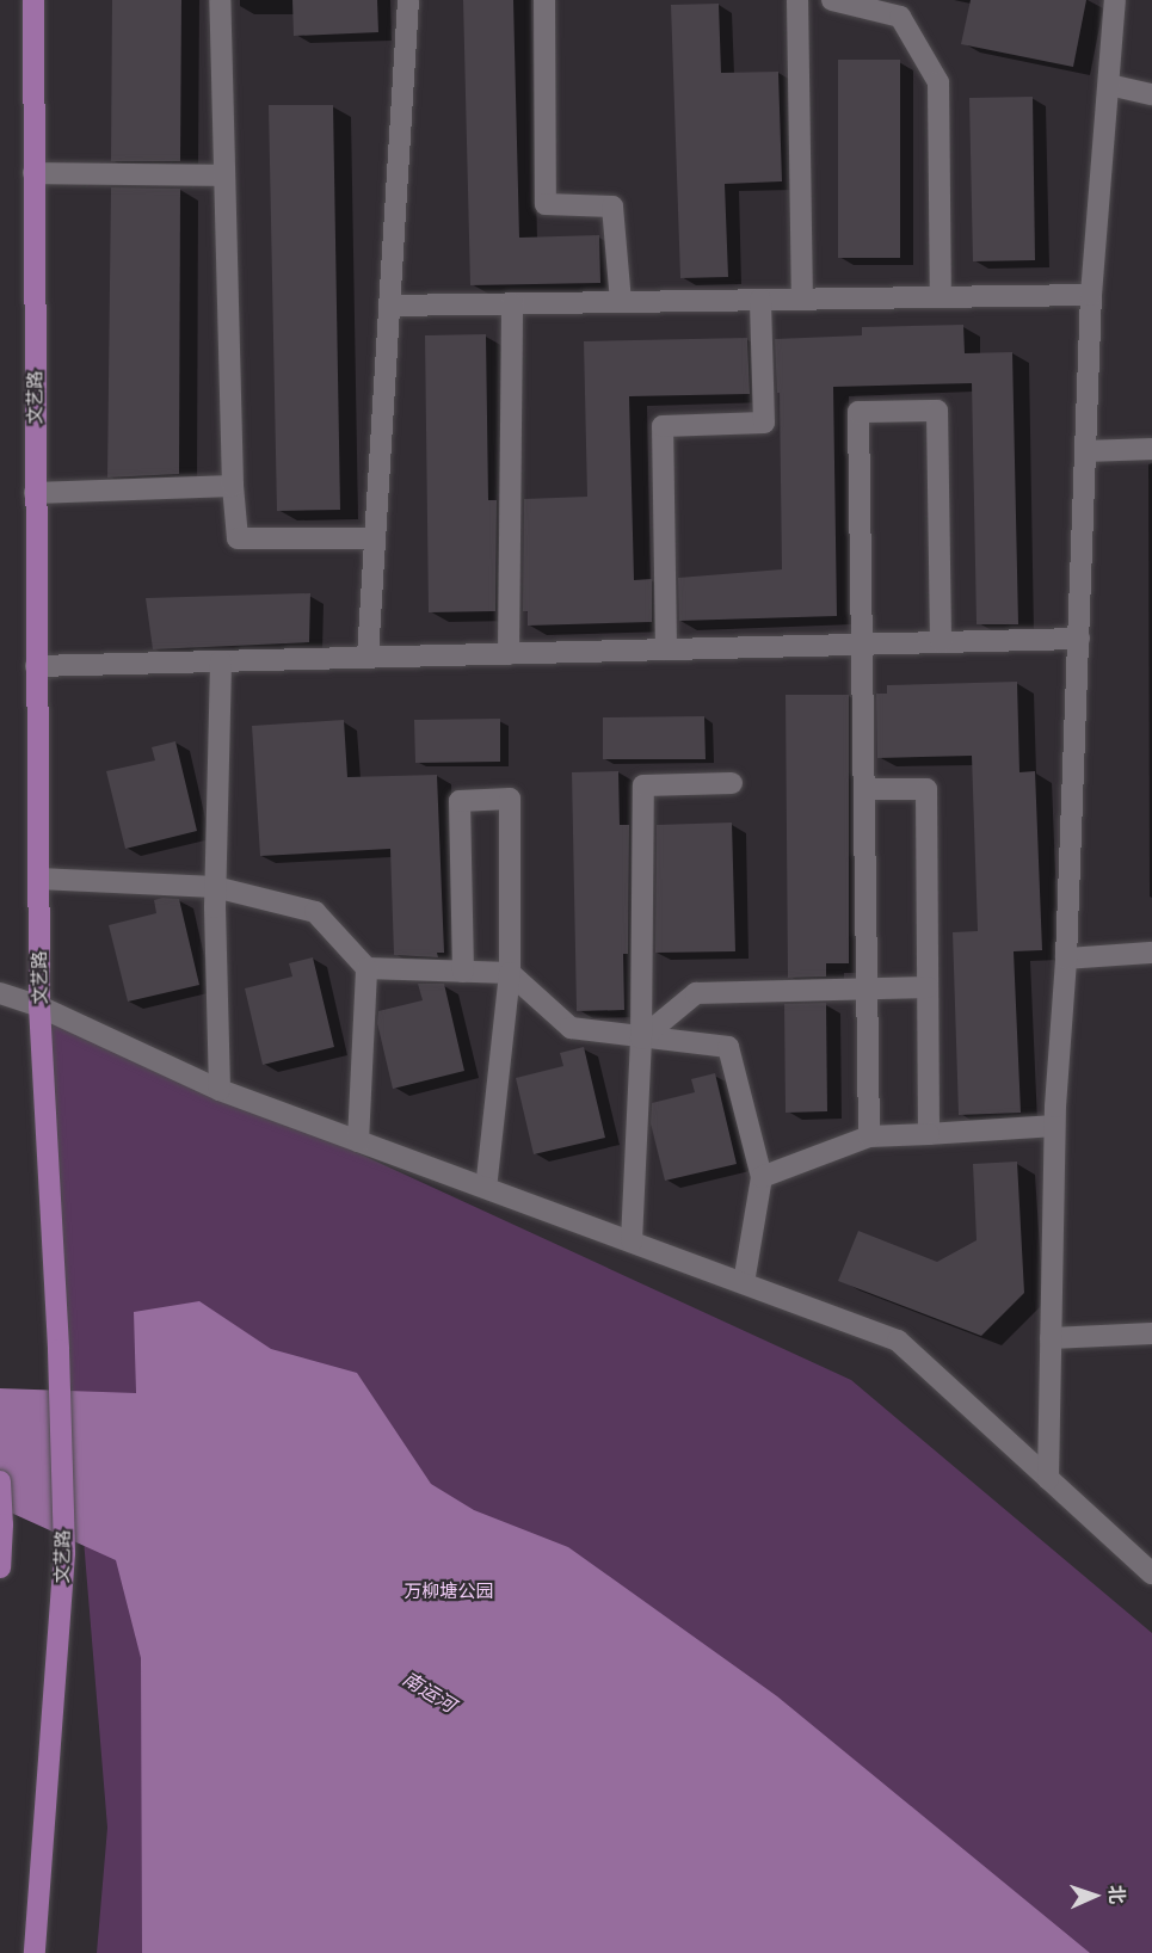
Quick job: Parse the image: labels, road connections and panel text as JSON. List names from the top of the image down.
{
  "streets": {
    "main road": ["文艺路"]
  },
  "water": ["南运河"],
  "parks": ["万柳塘公园"],
  "north": "right"
}
